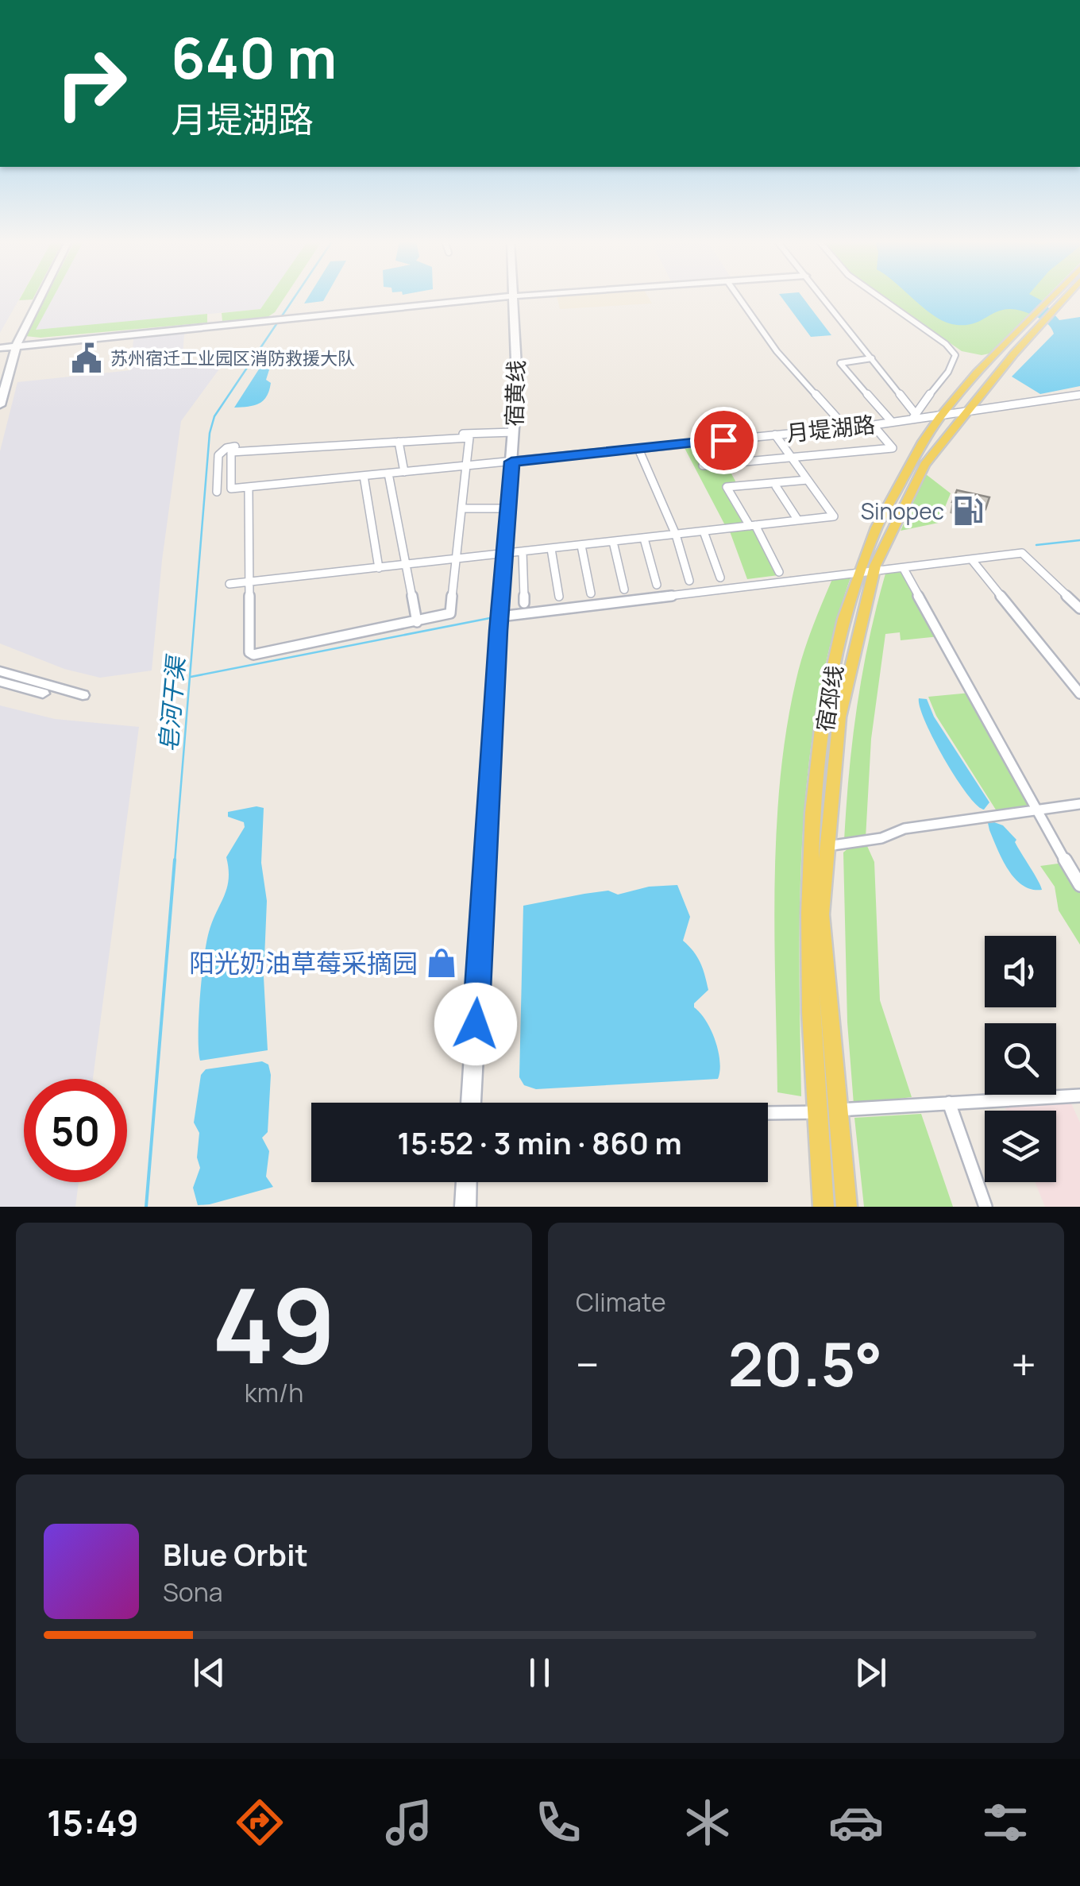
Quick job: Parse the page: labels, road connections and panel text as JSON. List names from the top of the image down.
{
  "streets": {
    "main road": ["宿黄线", "宿邳线"],
    "street": ["月堤湖路"]
  },
  "crossings": [
    ["宿黄线", "月堤湖路"],
    ["月堤湖路", "宿邳线"]
  ],
  "water": ["皂河干渠"],
  "places": {
    "public building": ["苏州宿迁工业园区消防救援大队"],
    "fuel station": ["Sinopec"],
    "shop": ["阳光奶油草莓采摘园"]
  },
  "page": {
    "turn": ["640 m", "月堤湖路"],
    "limit": "50",
    "trip": "15:52 · 3 min · 860 m",
    "tile": [
      ["49", "km/h"],
      "Climate"
    ],
    "heat": ["−", "20.5°", "+"],
    "song": ["Blue Orbit", "Sona"],
    "tabs": "15:49"
  }
}
